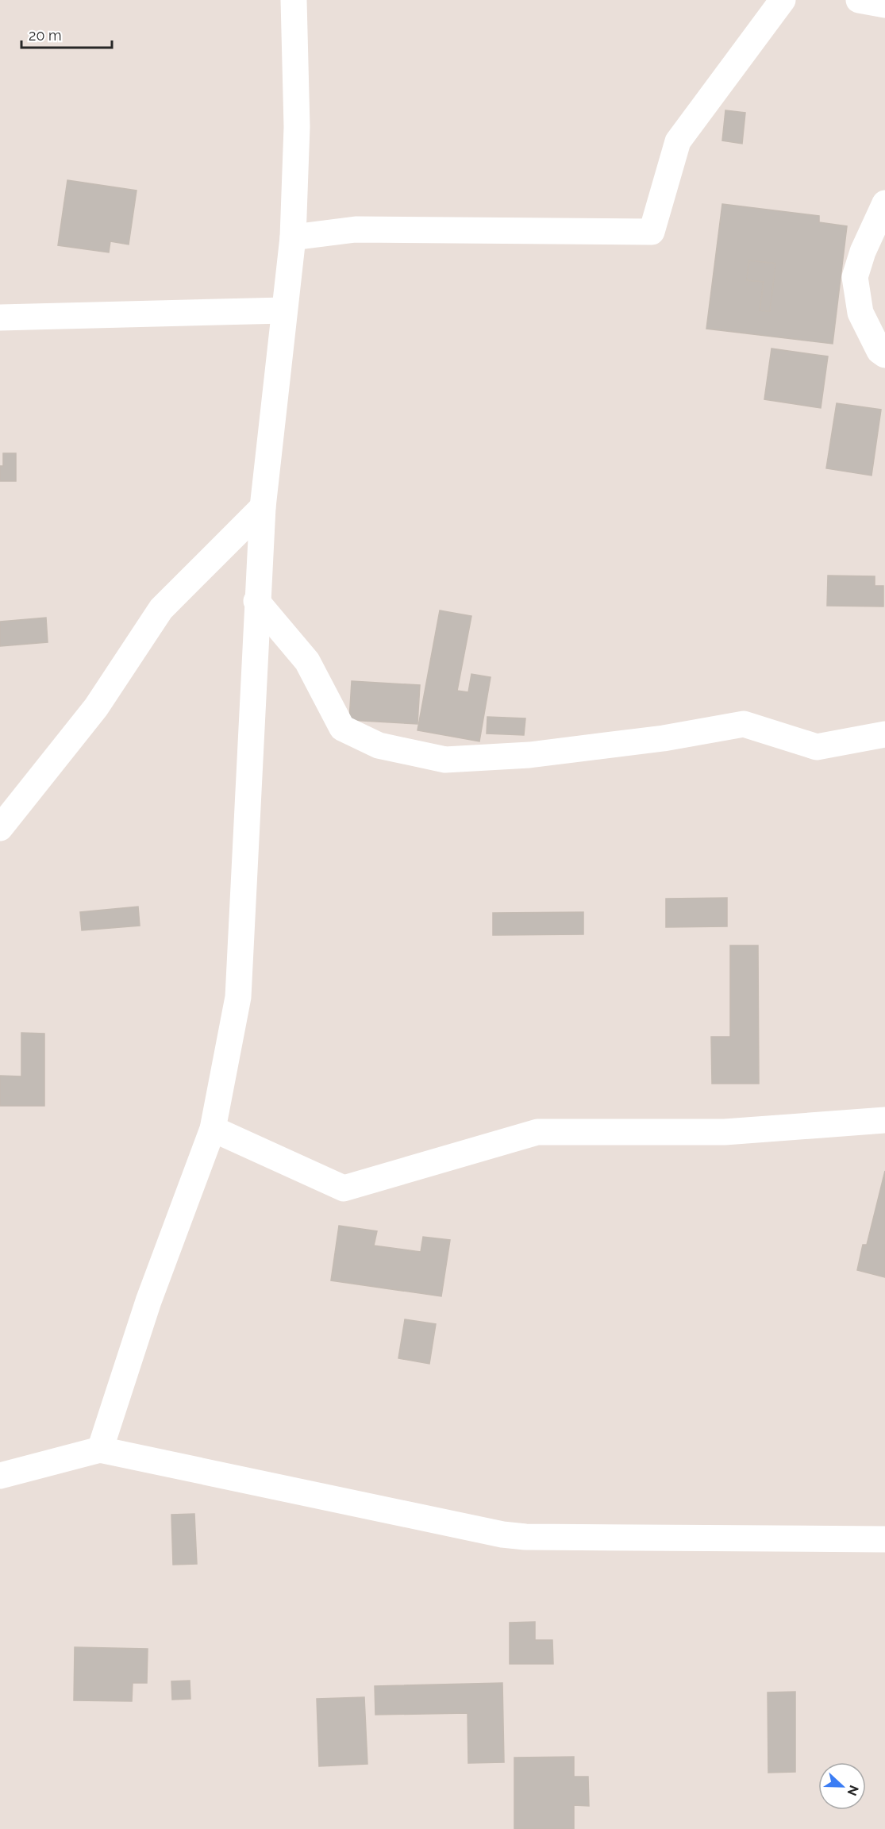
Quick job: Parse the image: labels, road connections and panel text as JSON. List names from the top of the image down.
{
  "scale_bar": "20 m",
  "north": "right"
}
